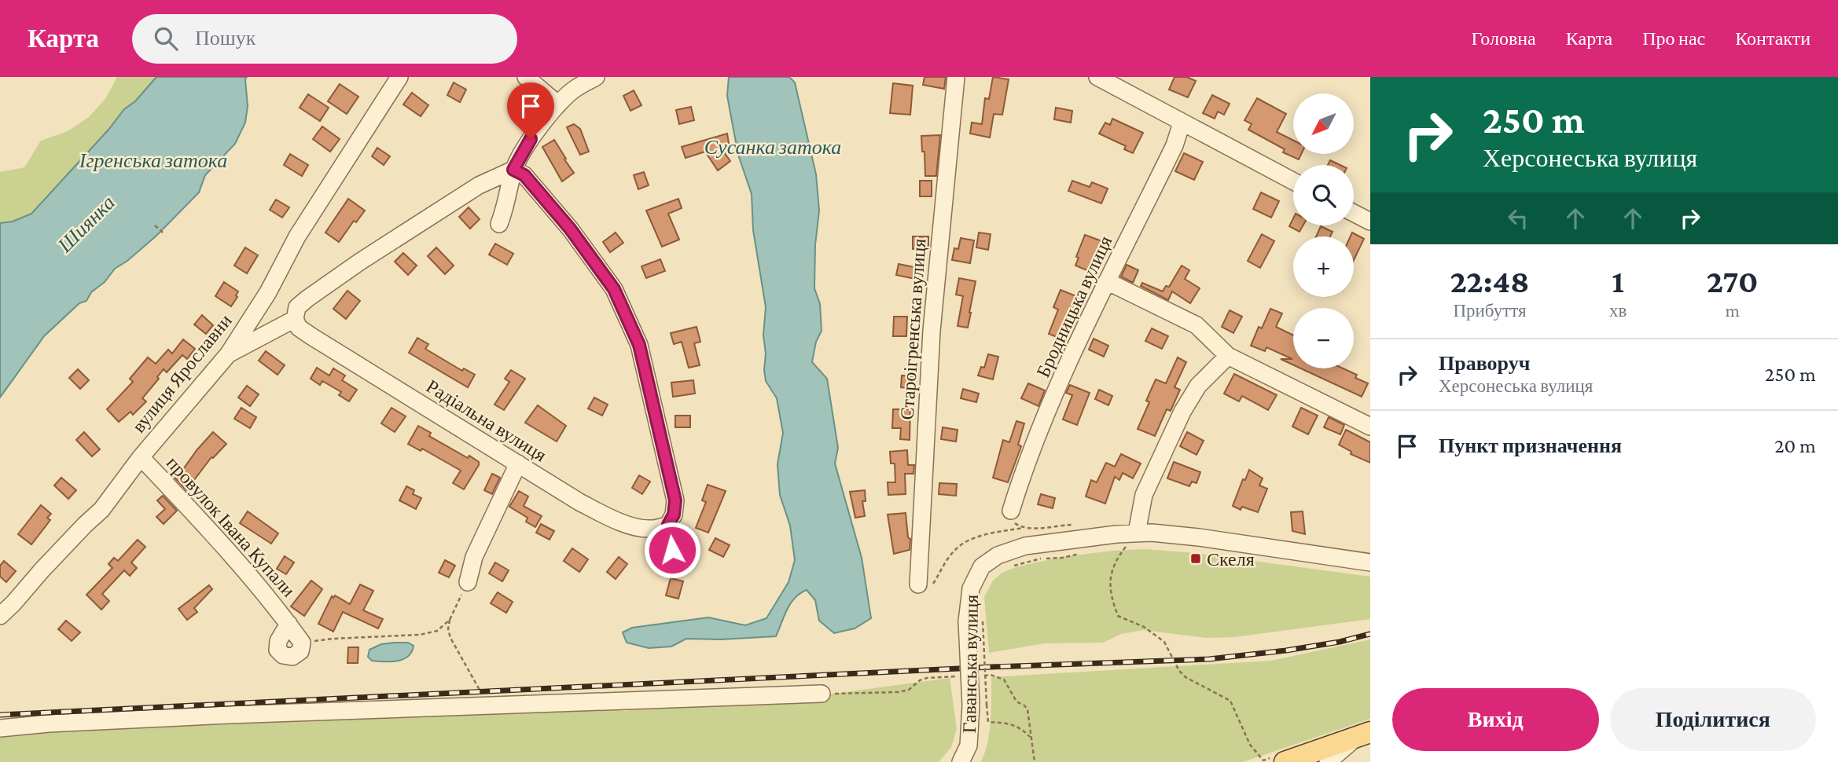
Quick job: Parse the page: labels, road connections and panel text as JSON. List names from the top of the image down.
{
  "streets": {
    "street": [
      "Бродницька вулиця",
      "Староігренська вулиця",
      "вулиця Ярославни",
      "Радіальна вулиця",
      "провулок Івана Купали",
      "Гаванська вулиця"
    ]
  },
  "crossings": [
    ["вулиця Ярославни", "провулок Івана Купали"]
  ],
  "water": ["Сусанка затока", "Ігренська затока", "Шиянка"],
  "places": {
    "transit": ["Скеля"]
  },
  "north": "bottom left",
  "page": {
    "header": "Карта",
    "search": "Пошук",
    "nav": [
      "Головна",
      "Карта",
      "Про нас",
      "Контакти"
    ],
    "turn": ["250 m", "Херсонеська вулиця"],
    "map_buttons": ["+", "−"],
    "eta": [
      "22:48",
      "Прибуття",
      "1",
      "хв",
      "270",
      "m"
    ],
    "list": [
      {
        "name": "Праворуч",
        "note": "Херсонеська вулиця",
        "value": "250 m"
      },
      {
        "name": "Пункт призначення",
        "value": "20 m"
      }
    ],
    "buttons": ["Вихід", "Поділитися"]
  }
}
